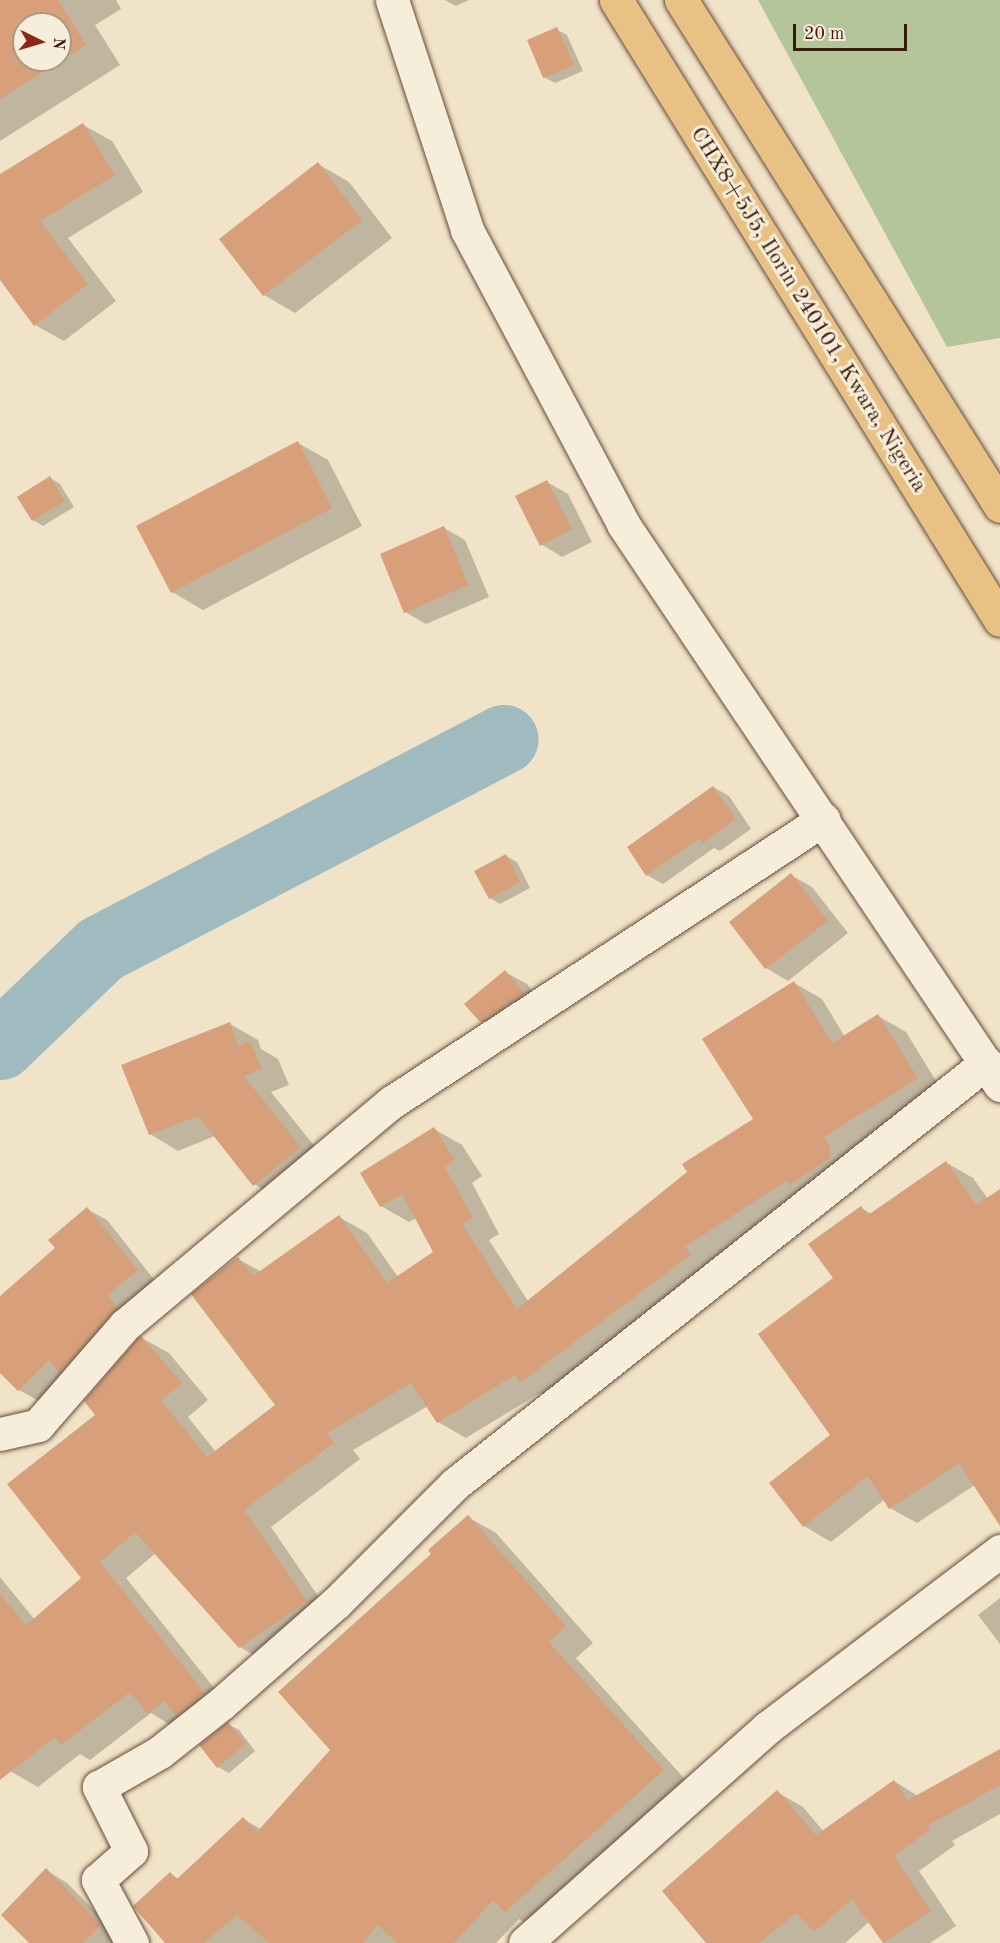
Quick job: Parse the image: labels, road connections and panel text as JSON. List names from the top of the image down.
{
  "streets": {
    "main road": ["CHX8+5J5, Ilorin 240101, Kwara, Nigeria"]
  },
  "scale_bar": "20 m",
  "north": "right"
}
